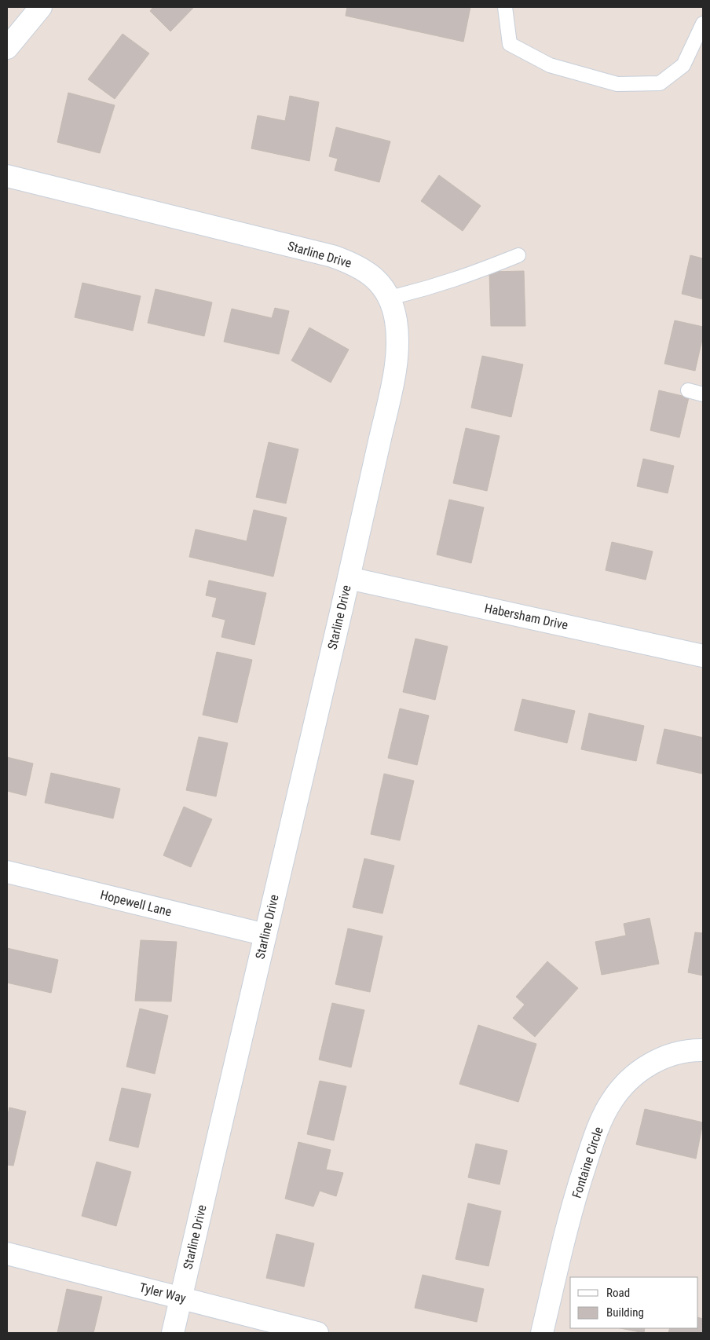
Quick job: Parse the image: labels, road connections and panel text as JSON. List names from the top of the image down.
{
  "streets": {
    "street": [
      "Starline Drive",
      "Habersham Drive",
      "Hopewell Lane",
      "Fontaine Circle",
      "Tyler Way"
    ]
  },
  "crossings": [
    ["Starline Drive", "Habersham Drive"],
    ["Starline Drive", "Hopewell Lane"],
    ["Starline Drive", "Tyler Way"]
  ],
  "legend": ["Road", "Building"]
}
